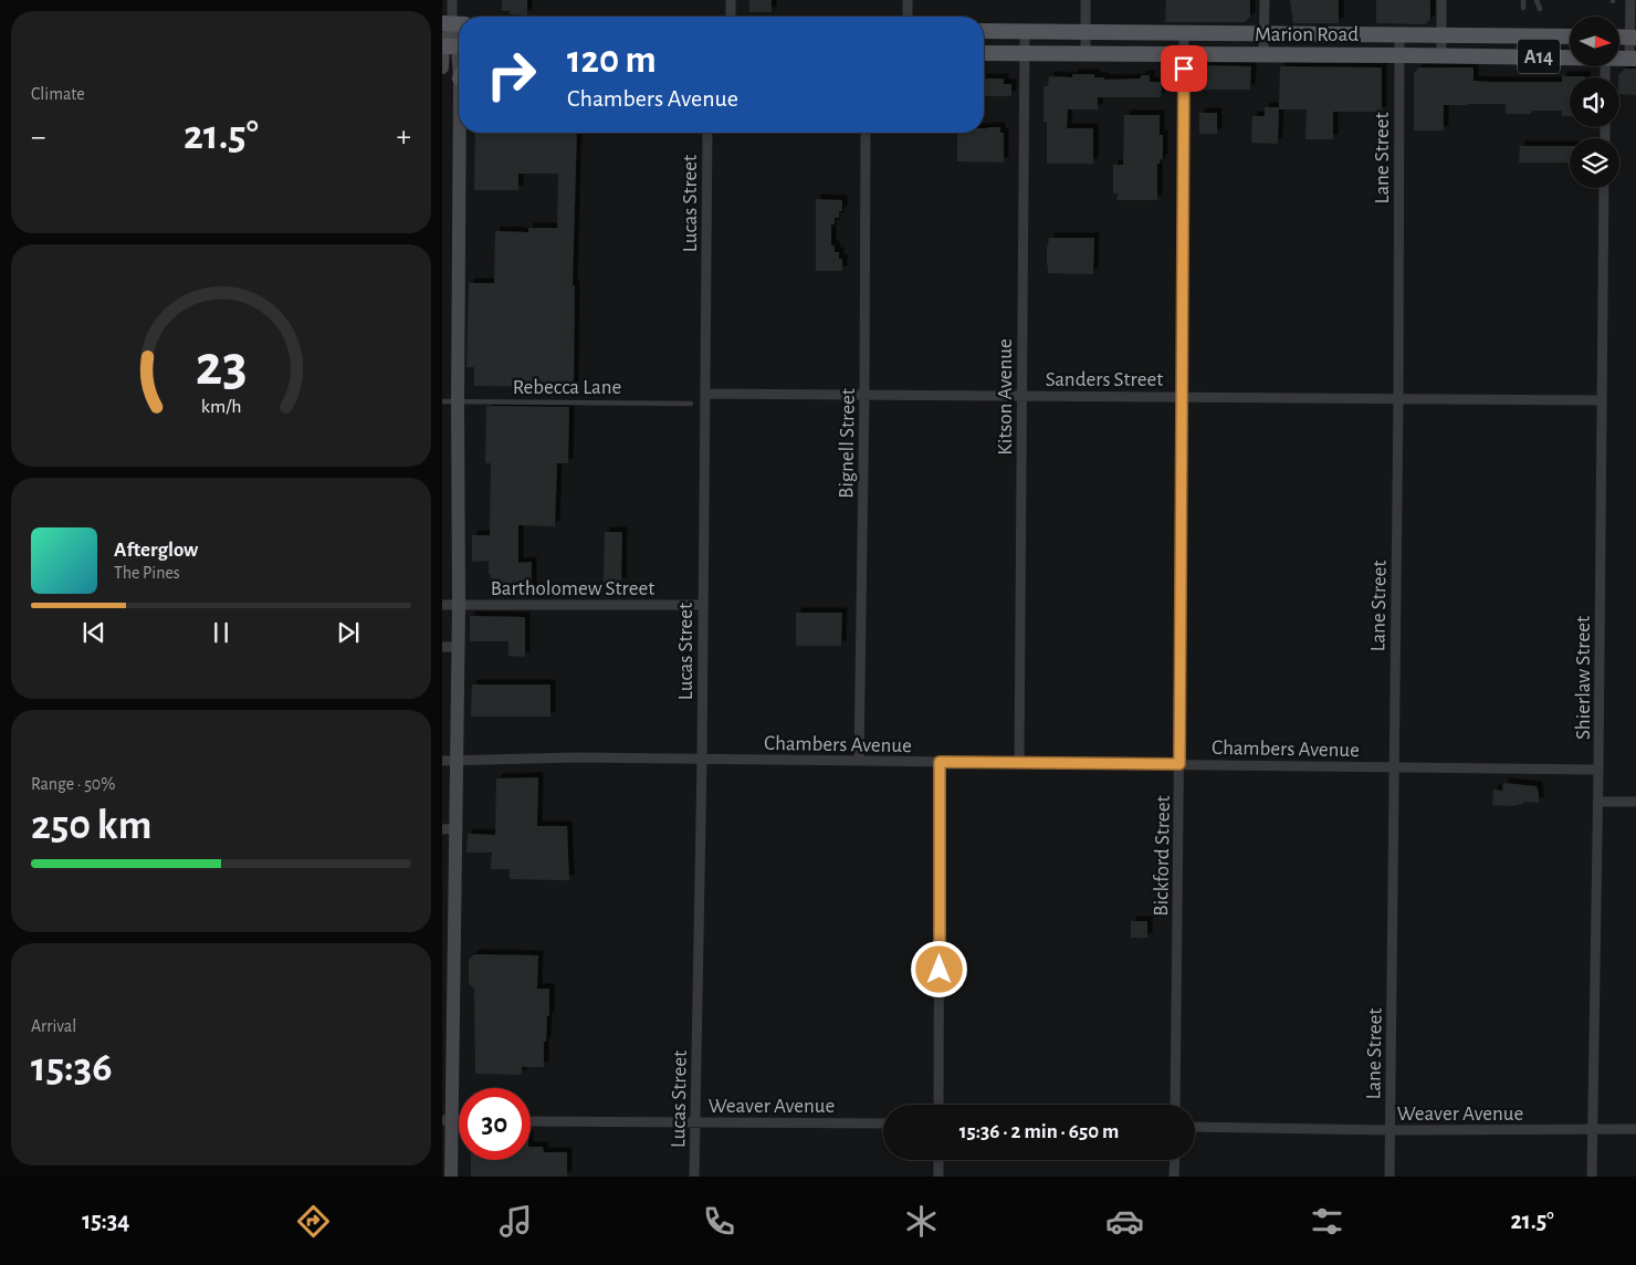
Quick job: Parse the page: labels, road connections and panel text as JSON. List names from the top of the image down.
{
  "streets": {
    "main road": ["Marion Road", "A14"],
    "street": [
      "Lane Street",
      "Lucas Street",
      "Sanders Street",
      "Kitson Avenue",
      "Bignell Street",
      "Bartholomew Street",
      "Shierlaw Street",
      "Chambers Avenue",
      "Bickford Street",
      "Weaver Avenue"
    ],
    "lane": ["Rebecca Lane"]
  },
  "crossings": [
    ["Marion Road", "Lane Street"],
    ["Marion Road", "Kitson Avenue"],
    ["Marion Road", "Bickford Street"],
    ["Lane Street", "Sanders Street"],
    ["Lane Street", "Chambers Avenue"],
    ["Lane Street", "Weaver Avenue"],
    ["Lucas Street", "Sanders Street"],
    ["Lucas Street", "Bartholomew Street"],
    ["Lucas Street", "Chambers Avenue"],
    ["Lucas Street", "Weaver Avenue"],
    ["Sanders Street", "Kitson Avenue"],
    ["Sanders Street", "Bignell Street"],
    ["Sanders Street", "Shierlaw Street"],
    ["Sanders Street", "Bickford Street"],
    ["Kitson Avenue", "Chambers Avenue"],
    ["Bignell Street", "Chambers Avenue"],
    ["Shierlaw Street", "Chambers Avenue"],
    ["Shierlaw Street", "Weaver Avenue"],
    ["Chambers Avenue", "Bickford Street"]
  ],
  "north": "right",
  "page": {
    "tile": [
      "Climate",
      ["Range · 50%", "250 km"],
      ["Arrival", "15:36"]
    ],
    "turn": ["120 m", "Chambers Avenue"],
    "heat": ["−", "21.5°", "+"],
    "song": ["Afterglow", "The Pines"],
    "limit": "30",
    "trip": "15:36 · 2 min · 650 m",
    "tabs": ["15:34", "21.5°"],
    "gauge": ["23", "km/h"]
  }
}
